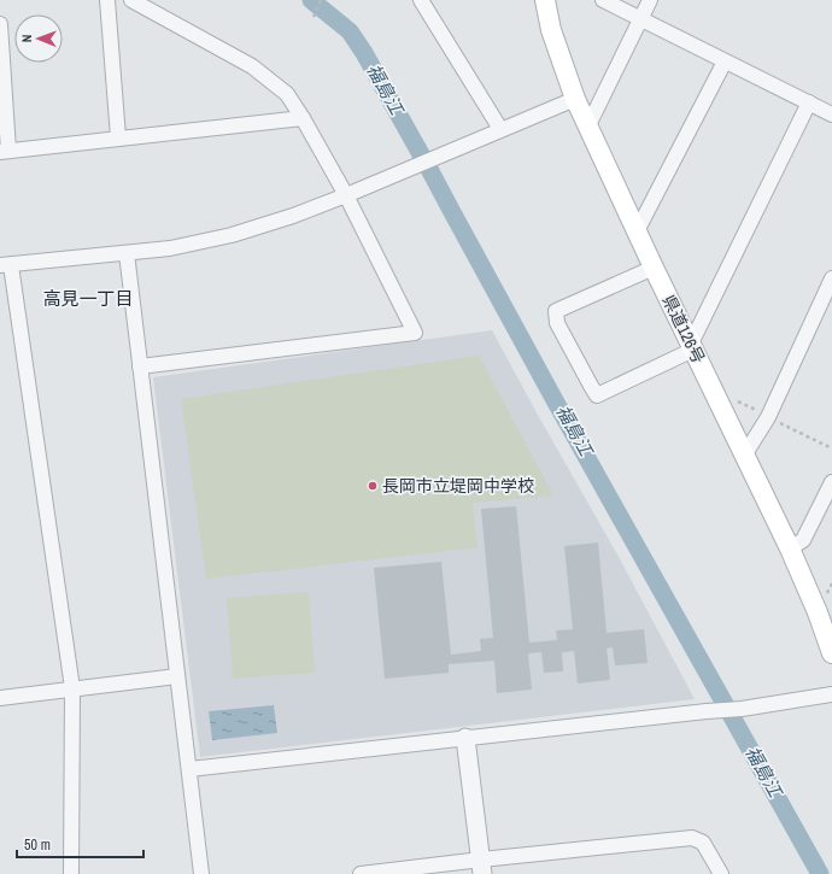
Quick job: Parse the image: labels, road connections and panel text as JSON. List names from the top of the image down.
{
  "streets": {
    "main road": ["県道126号"]
  },
  "districts": ["高見一丁目"],
  "water": ["福島江"],
  "places": ["長岡市立堤岡中学校"],
  "scale_bar": "50 m",
  "north": "left"
}
